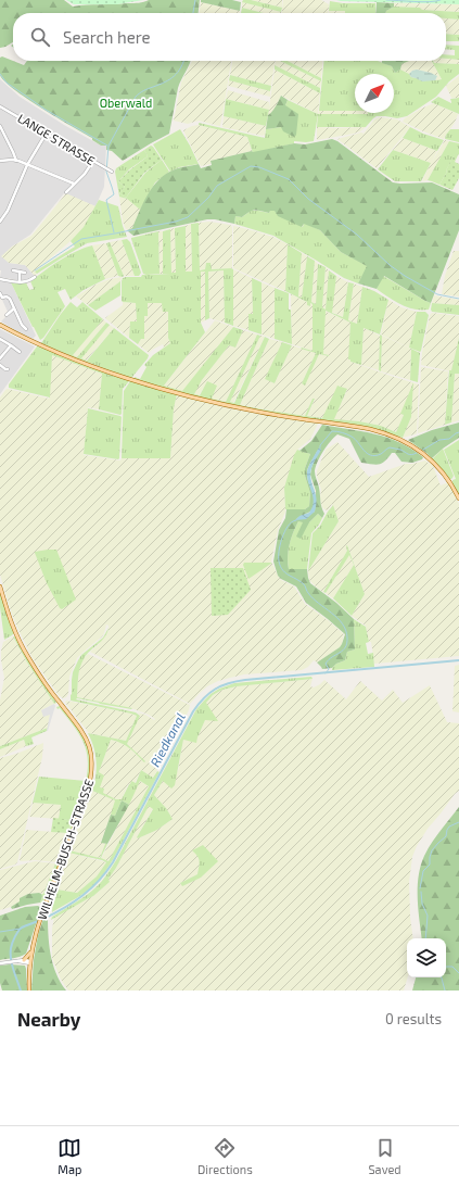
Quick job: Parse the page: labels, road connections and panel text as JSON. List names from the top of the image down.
{
  "streets": {
    "main road": ["WILHELM-BUSCH-STRASSE"],
    "street": ["LANGE STRASSE"]
  },
  "water": ["Riedkanal"],
  "parks": ["Oberwald"],
  "north": "top right",
  "page": {
    "search": "Search here",
    "heading": ["Nearby", "0 results"],
    "nav": ["Map", "Directions", "Saved"]
  }
}
